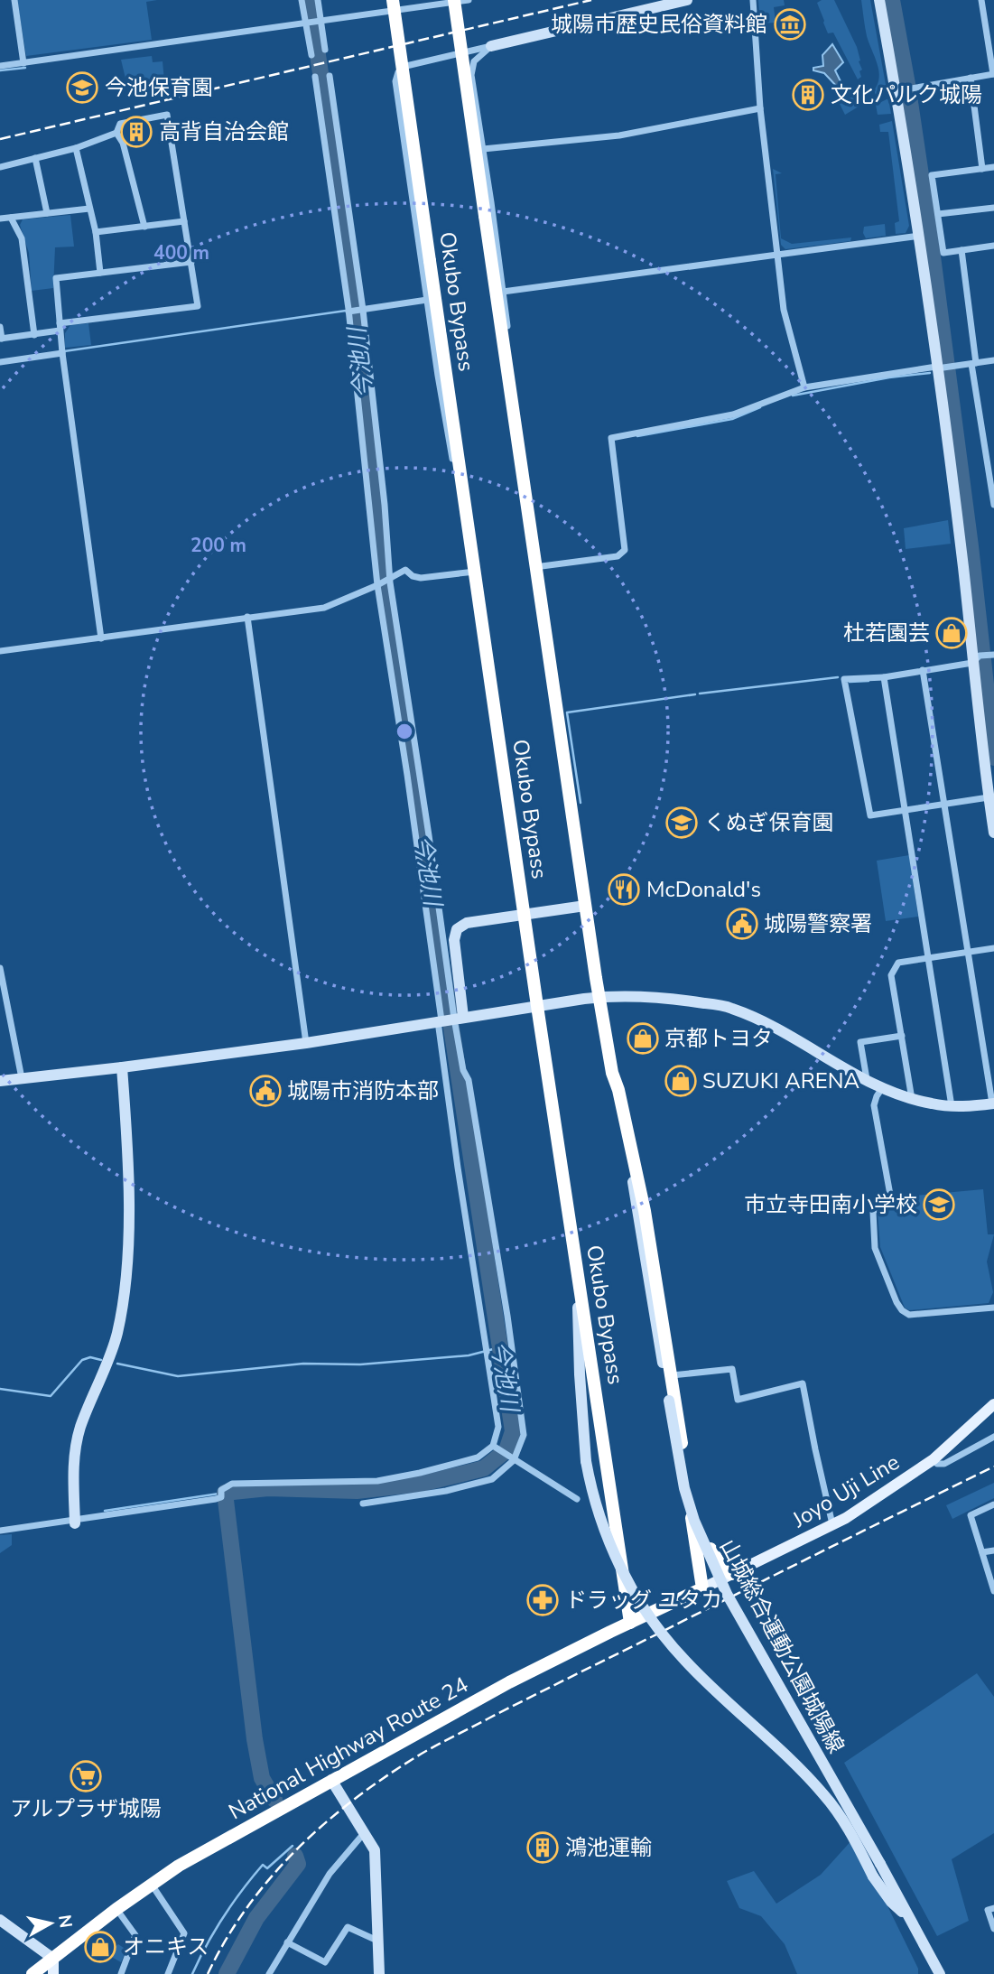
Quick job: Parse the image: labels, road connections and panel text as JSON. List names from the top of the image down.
{
  "streets": {
    "highway": ["Okubo Bypass", "National Highway Route 24"],
    "main road": ["Joyo Uji Line"],
    "street": ["山城総合運動公園城陽線"]
  },
  "crossings": [
    ["Okubo Bypass", "Joyo Uji Line"],
    ["Okubo Bypass", "山城総合運動公園城陽線"],
    ["Okubo Bypass", "National Highway Route 24"],
    ["Joyo Uji Line", "National Highway Route 24"]
  ],
  "water": ["今池川"],
  "places": {
    "museum": ["城陽市歴史民俗資料館"],
    "school or university": ["今池保育園", "くぬぎ保育園", "市立寺田南小学校"],
    "building": ["文化パルク城陽", "高背自治会館", "鴻池運輸"],
    "shop": [
      "杜若園芸",
      "京都トヨタ",
      "SUZUKI ARENA",
      "オニキス"
    ],
    "restaurant": ["McDonald's"],
    "public building": ["城陽警察署", "城陽市消防本部"],
    "pharmacy": ["ドラッグ ユタカ"],
    "supermarket": ["アルプラザ城陽"]
  },
  "north": "right",
  "rings": ["400 m", "200 m"]
}
